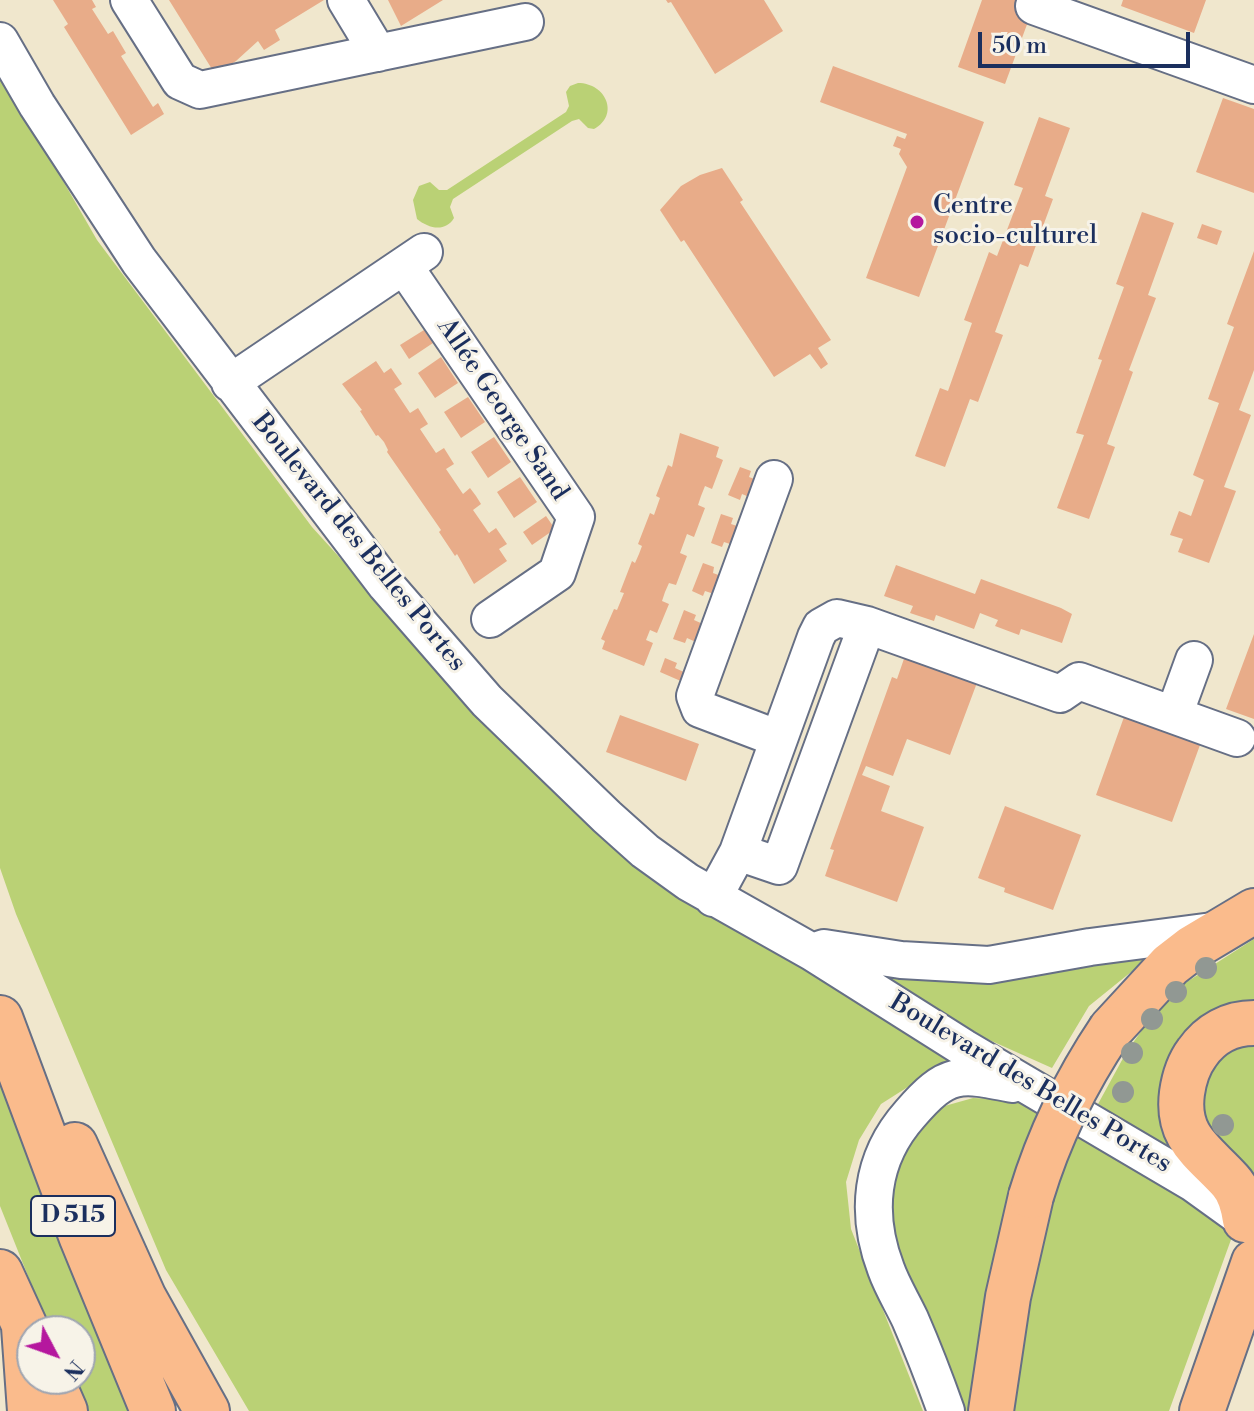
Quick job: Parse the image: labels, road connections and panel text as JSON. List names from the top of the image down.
{
  "streets": {
    "main road": ["D 515"],
    "street": ["Allée George Sand", "Boulevard des Belles Portes"]
  },
  "crossings": [
    ["Allée George Sand", "Boulevard des Belles Portes"]
  ],
  "places": ["Centre socio-culturel"],
  "scale_bar": "50 m",
  "north": "bottom right"
}
